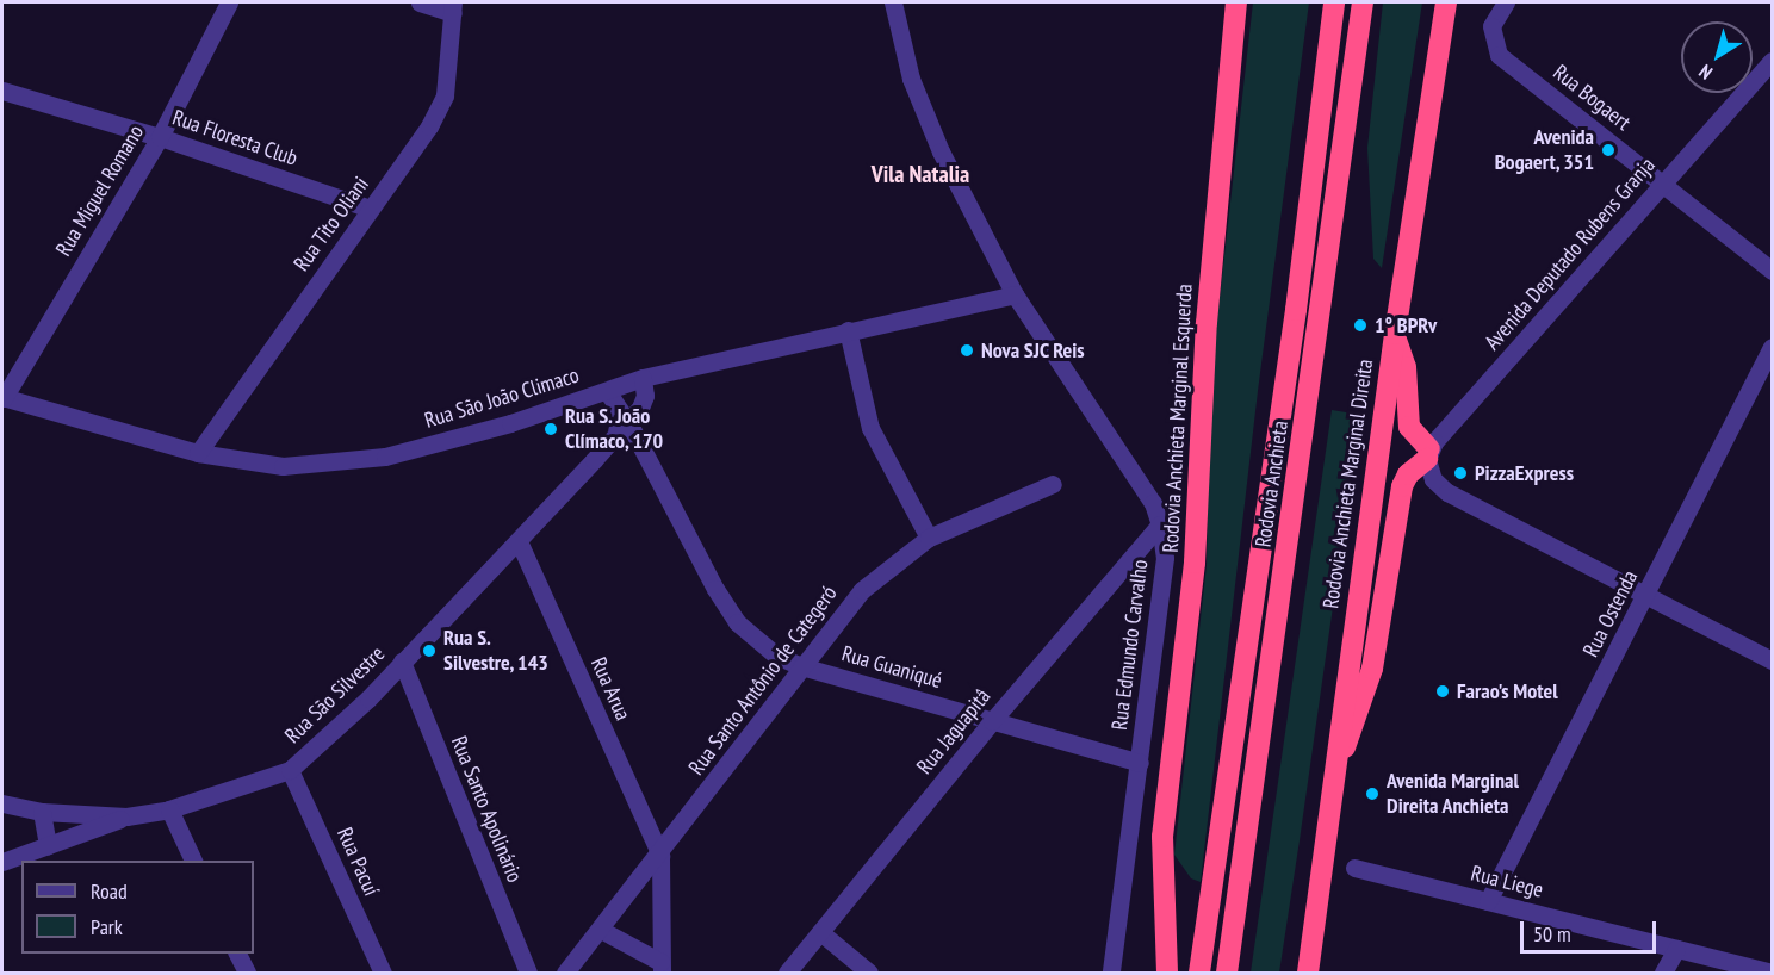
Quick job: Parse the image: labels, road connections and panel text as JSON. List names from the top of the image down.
{
  "streets": {
    "highway": ["Rodovia Anchieta Marginal Esquerda", "Rodovia Anchieta", "Rodovia Anchieta Marginal Direita"],
    "street": [
      "Rua Bogaert",
      "Rua Floresta Club",
      "Rua Miguel Romano",
      "Rua Tito Oliani",
      "Avenida Deputado Rubens Granja",
      "Rua São João Climaco",
      "Rua Ostenda",
      "Rua Edmundo Carvalho",
      "Rua Guaniqué",
      "Rua Santo Antônio de Categeró",
      "Rua Arua",
      "Rua São Silvestre",
      "Rua Jaguapitâ",
      "Rua Santo Apolinário",
      "Rua Pacuí",
      "Rua Liege"
    ]
  },
  "crossings": [
    ["Rua Bogaert", "Avenida Deputado Rubens Granja"],
    ["Rua Floresta Club", "Rua Miguel Romano"],
    ["Rua Floresta Club", "Rua Tito Oliani"],
    ["Rua Miguel Romano", "Rua São João Climaco"],
    ["Rua Tito Oliani", "Rua São João Climaco"],
    ["Rua São João Climaco", "Rua Edmundo Carvalho"],
    ["Rua São João Climaco", "Rua São Silvestre"],
    ["Rua Ostenda", "Rua Liege"],
    ["Rua Edmundo Carvalho", "Rua Guaniqué"],
    ["Rua Edmundo Carvalho", "Rua Jaguapitâ"],
    ["Rua Guaniqué", "Rua Santo Antônio de Categeró"],
    ["Rua Guaniqué", "Rua São Silvestre"],
    ["Rua Guaniqué", "Rua Jaguapitâ"],
    ["Rua Santo Antônio de Categeró", "Rua Arua"],
    ["Rua Arua", "Rua São Silvestre"],
    ["Rua São Silvestre", "Rua Santo Apolinário"],
    ["Rua São Silvestre", "Rua Pacuí"]
  ],
  "districts": ["Vila Natalia"],
  "places": [
    "Avenida Bogaert, 351",
    "1° BPRv",
    "Nova SJC Reis",
    "Rua S. João Clímaco, 170",
    "PizzaExpress",
    "Rua S. Silvestre, 143",
    "Farao's Motel",
    "Avenida Marginal Direita Anchieta"
  ],
  "legend": ["Road", "Park"],
  "scale_bar": "50 m",
  "north": "bottom left"
}
